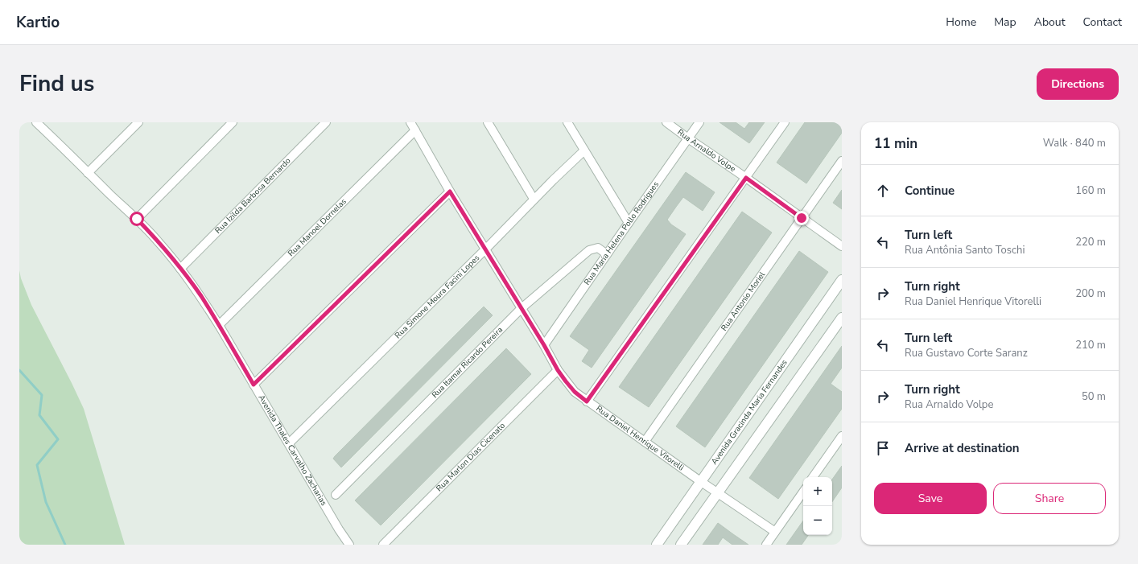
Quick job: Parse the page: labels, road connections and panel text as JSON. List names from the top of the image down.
{
  "streets": {
    "street": [
      "Rua Arnaldo Volpe",
      "Rua Izilda Barbosa Bernardo",
      "Rua Manoel Dornelas",
      "Rua Maria Helena Pollo Rodrigues",
      "Rua Simone Moura Facini Lopes",
      "Rua Antonio Moriel",
      "Rua Itamar Ricardo Pereira",
      "Avenida Gracinda Maria Fernandes",
      "Rua Daniel Henrique Vitorelli",
      "Avenida Thales Carvalho Zacharias",
      "Rua Marlon Dias Cicenato"
    ]
  },
  "crossings": [
    ["Rua Arnaldo Volpe", "Rua Maria Helena Pollo Rodrigues"],
    ["Rua Arnaldo Volpe", "Rua Antonio Moriel"],
    ["Rua Izilda Barbosa Bernardo", "Avenida Thales Carvalho Zacharias"],
    ["Rua Manoel Dornelas", "Rua Daniel Henrique Vitorelli"],
    ["Rua Manoel Dornelas", "Avenida Thales Carvalho Zacharias"],
    ["Rua Maria Helena Pollo Rodrigues", "Rua Itamar Ricardo Pereira"],
    ["Rua Maria Helena Pollo Rodrigues", "Rua Daniel Henrique Vitorelli"],
    ["Rua Simone Moura Facini Lopes", "Rua Daniel Henrique Vitorelli"],
    ["Rua Simone Moura Facini Lopes", "Avenida Thales Carvalho Zacharias"],
    ["Rua Antonio Moriel", "Rua Daniel Henrique Vitorelli"],
    ["Rua Itamar Ricardo Pereira", "Rua Daniel Henrique Vitorelli"],
    ["Avenida Gracinda Maria Fernandes", "Rua Daniel Henrique Vitorelli"],
    ["Rua Daniel Henrique Vitorelli", "Rua Marlon Dias Cicenato"]
  ],
  "page": {
    "header": "Kartio",
    "nav": [
      "Home",
      "Map",
      "About",
      "Contact"
    ],
    "title": "Find us",
    "buttons": [
      "Directions",
      ["Save", "Share"]
    ],
    "heading": ["11 min", "Walk · 840 m"],
    "list": [
      ["Continue", "160 m"],
      ["Turn left", "Rua Antônia Santo Toschi", "220 m"],
      ["Turn right", "Rua Daniel Henrique Vitorelli", "200 m"],
      ["Turn left", "Rua Gustavo Corte Saranz", "210 m"],
      ["Turn right", "Rua Arnaldo Volpe", "50 m"],
      "Arrive at destination"
    ],
    "map_buttons": ["+", "−"]
  }
}
